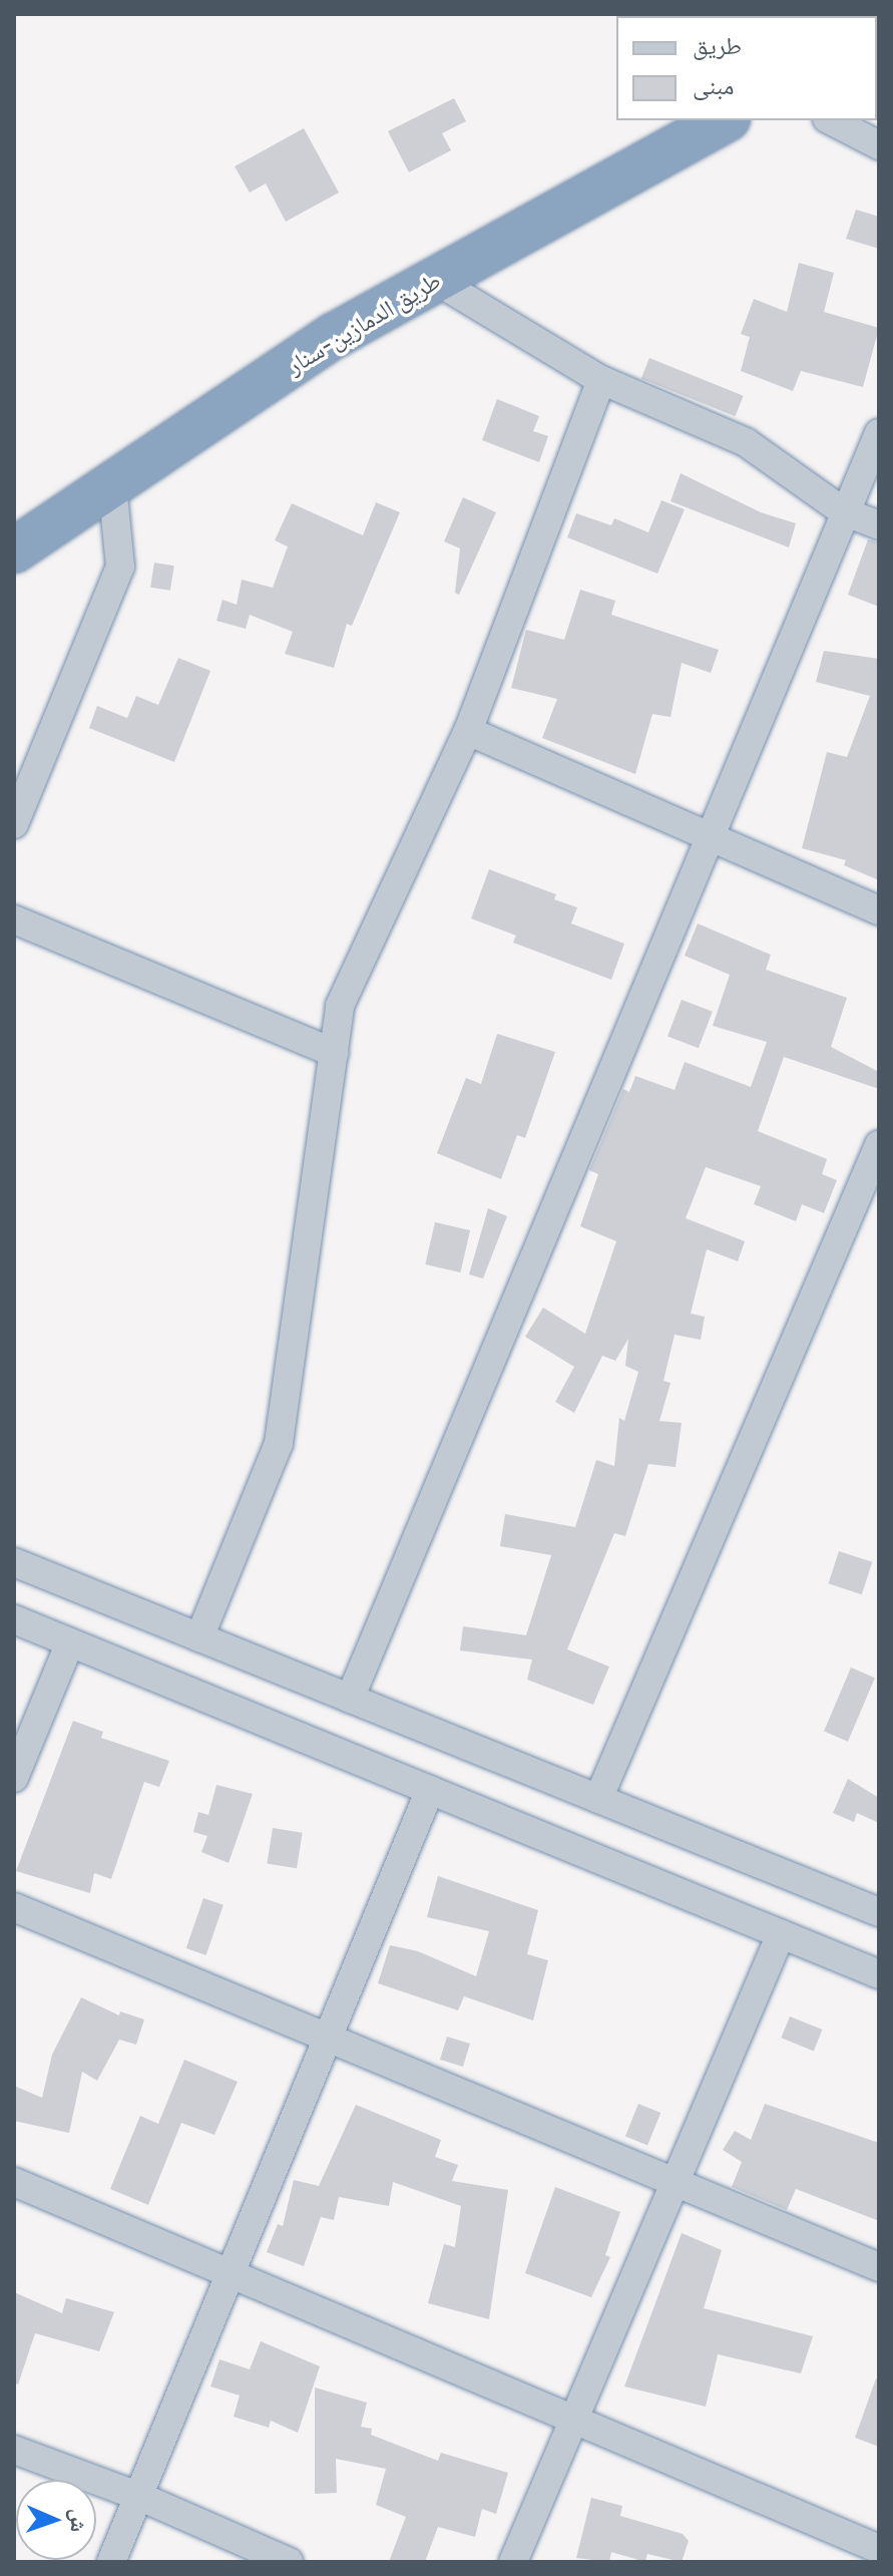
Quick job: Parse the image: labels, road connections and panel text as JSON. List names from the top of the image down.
{
  "streets": {
    "highway": ["طريق الدمازين-سنار"]
  },
  "legend": ["طريق", "مبنى"],
  "north": "right"
}
